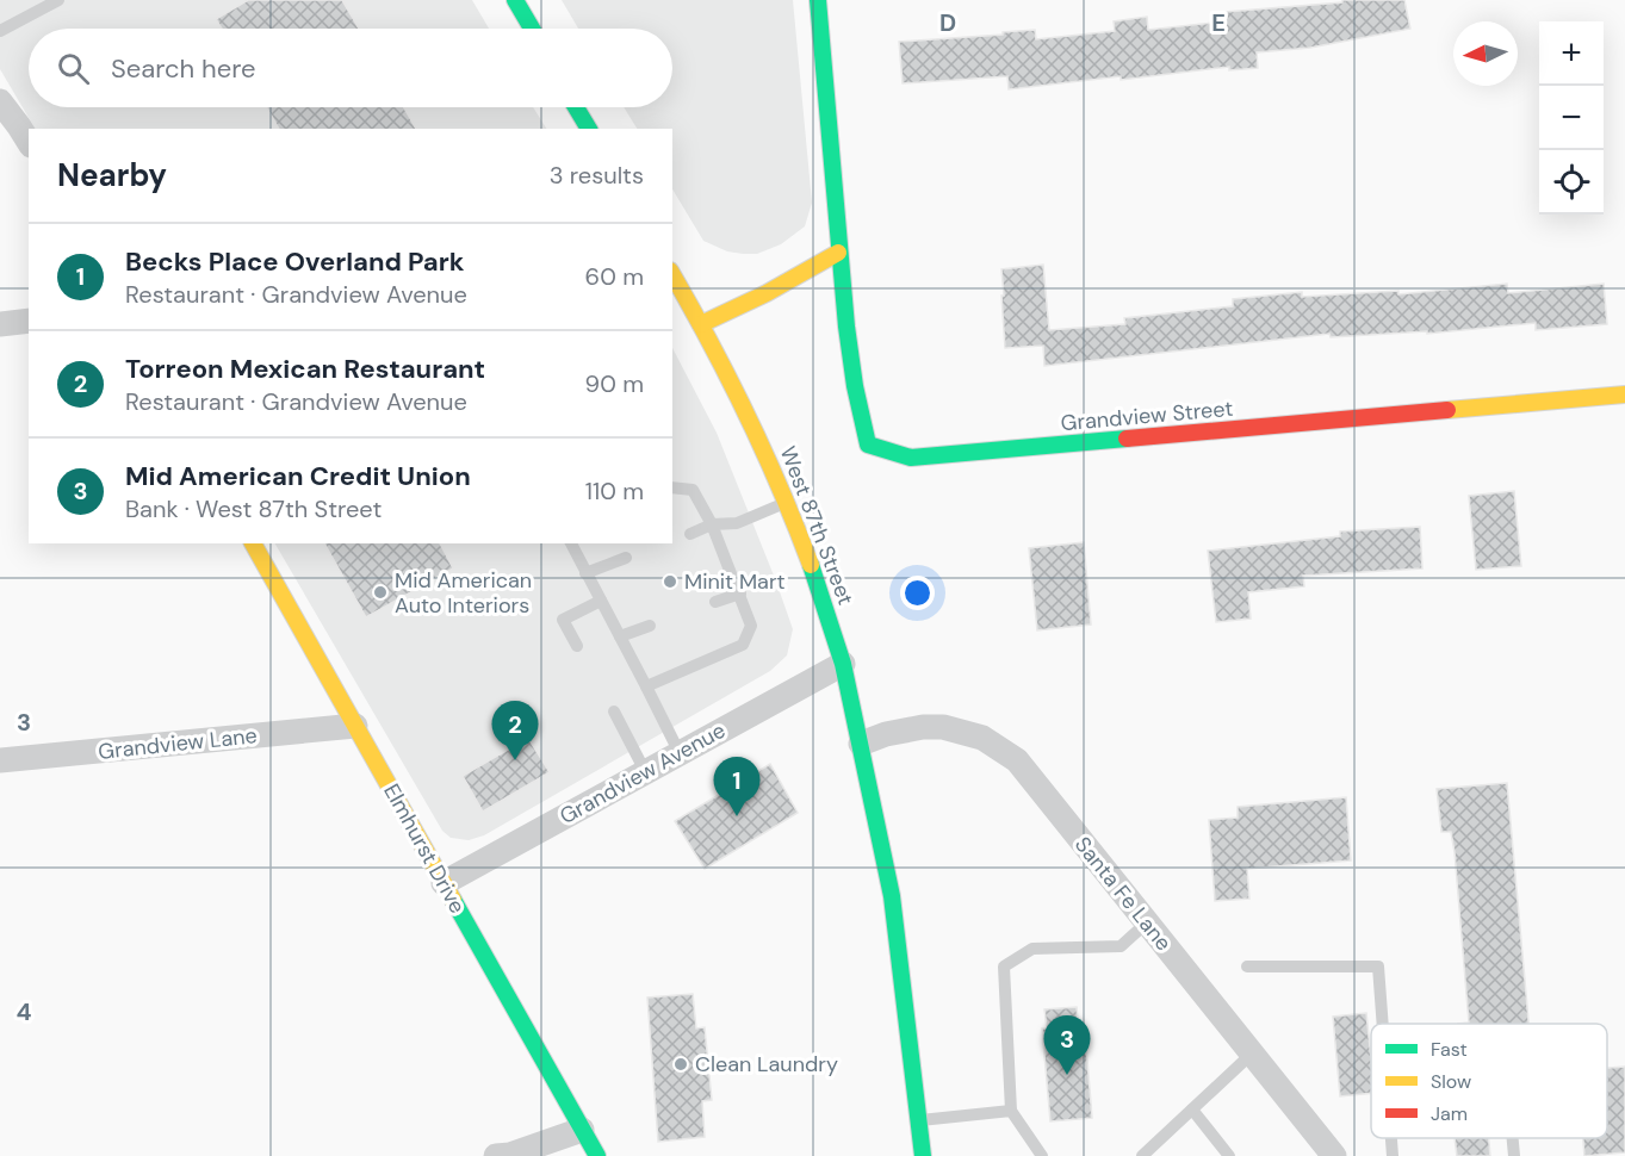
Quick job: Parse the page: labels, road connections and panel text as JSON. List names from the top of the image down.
{
  "streets": {
    "street": [
      "Grandview Street",
      "West 87th Street",
      "Grandview Lane",
      "Grandview Avenue",
      "Elmhurst Drive",
      "Santa Fe Lane"
    ]
  },
  "crossings": [
    ["West 87th Street", "Grandview Avenue"],
    ["West 87th Street", "Santa Fe Lane"],
    ["Grandview Lane", "Elmhurst Drive"],
    ["Grandview Avenue", "Elmhurst Drive"]
  ],
  "places": ["Minit Mart", "Mid American Auto Interiors", "Clean Laundry"],
  "legend": ["Fast", "Slow", "Jam"],
  "north": "left",
  "page": {
    "map_buttons": ["+", "−"],
    "search": "Search here",
    "heading": ["Nearby", "3 results"],
    "list": [
      {
        "mark": "1",
        "name": "Becks Place Overland Park",
        "note": "Restaurant · Grandview Avenue",
        "value": "60 m"
      },
      {
        "mark": "2",
        "name": "Torreon Mexican Restaurant",
        "note": "Restaurant · Grandview Avenue",
        "value": "90 m"
      },
      {
        "mark": "3",
        "name": "Mid American Credit Union",
        "note": "Bank · West 87th Street",
        "value": "110 m"
      }
    ],
    "pins": ["2", "1", "3"]
  },
  "grid": {
    "columns": ["D", "E"],
    "rows": ["3", "4"]
  }
}
